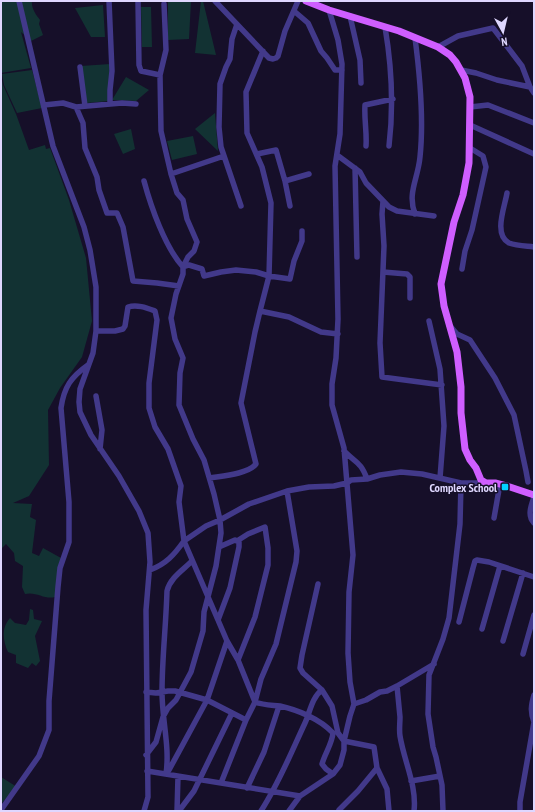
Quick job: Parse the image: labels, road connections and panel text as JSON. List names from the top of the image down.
{
  "places": {
    "transit": ["Complex School"]
  },
  "north": "bottom"
}
